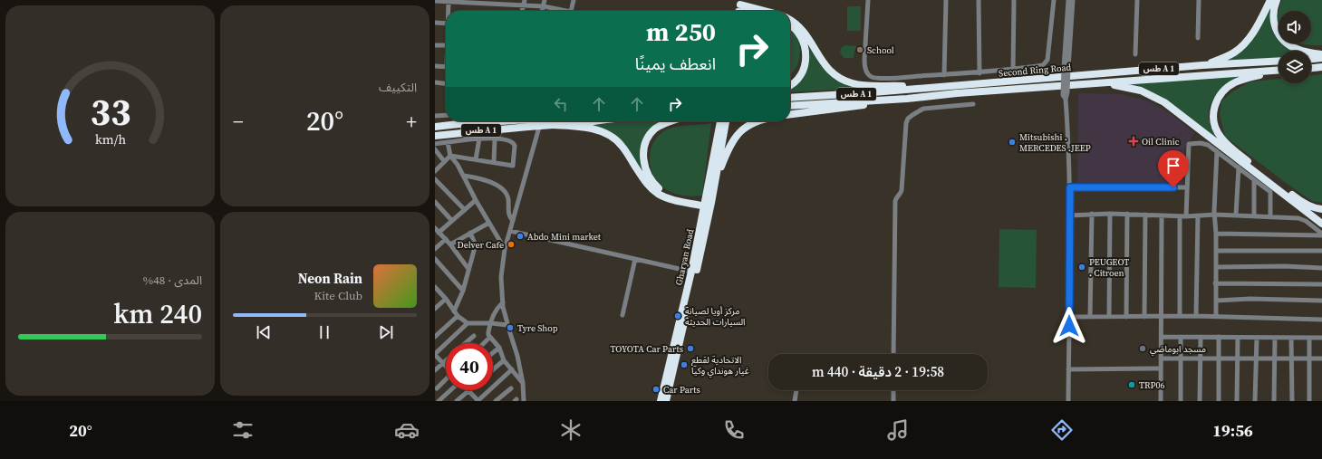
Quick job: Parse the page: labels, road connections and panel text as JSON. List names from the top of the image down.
{
  "streets": {
    "highway": ["طس A 1", "Second Ring Road", "Gharyan Road"]
  },
  "places": {
    "other": [
      "School",
      "Mitsubishi . MERCEDES .JEEP",
      "Abdo Mini market",
      "Delver Cafe",
      "PEUGEOT . Citroen",
      "مركز أويا لصيانة السيارات الحديثة",
      "Tyre Shop",
      "TOYOTA Car Parts",
      "مسجد ابوماضي",
      "الاتحادية لقطع غيار هونداي وكيا",
      "TRP06",
      "Car Parts"
    ],
    "health": ["Oil Clinic"]
  },
  "page": {
    "tile": [
      "التكييف",
      ["المدى · 48%", "240 km"]
    ],
    "turn": ["250 m", "انعطف يمينًا"],
    "heat": ["−", "20°", "+"],
    "song": ["Neon Rain", "Kite Club"],
    "limit": "40",
    "trip": "19:58 · 2 دقيقة · 440 m",
    "tabs": ["19:56", "20°"],
    "gauge": ["33", "km/h"]
  }
}
